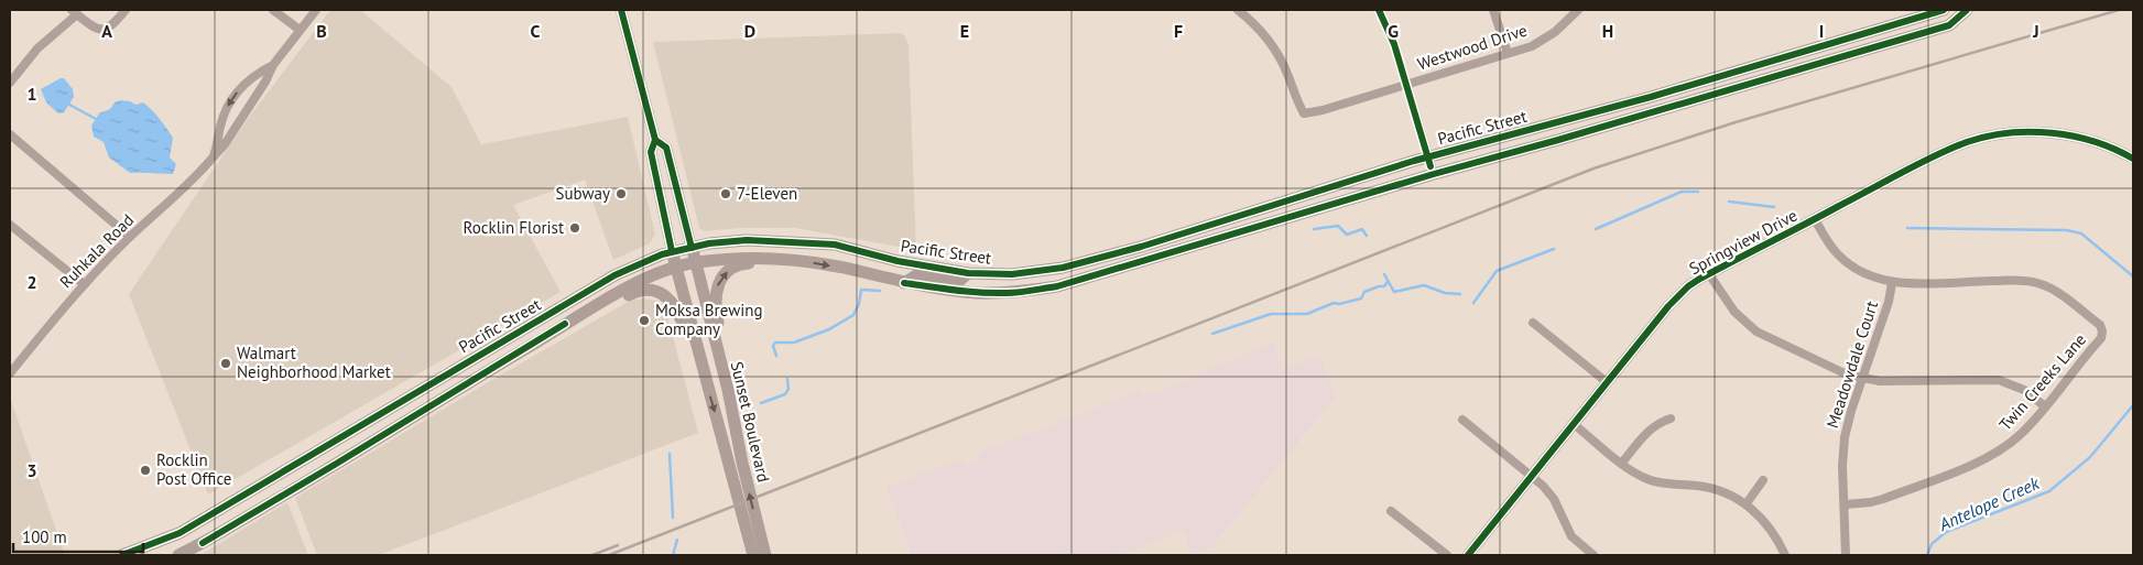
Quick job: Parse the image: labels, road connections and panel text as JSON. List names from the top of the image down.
{
  "streets": {
    "main road": ["Pacific Street", "Sunset Boulevard"],
    "street": [
      "Westwood Drive",
      "Springview Drive",
      "Ruhkala Road",
      "Meadowdale Court",
      "Twin Creeks Lane"
    ]
  },
  "crossings": [
    ["Pacific Street", "Sunset Boulevard"],
    ["Springview Drive", "Twin Creeks Lane"],
    ["Meadowdale Court", "Twin Creeks Lane"]
  ],
  "water": ["Antelope Creek"],
  "places": [
    "Subway",
    "7-Eleven",
    "Rocklin Florist",
    "Moksa Brewing Company",
    "Walmart Neighborhood Market",
    "Rocklin Post Office"
  ],
  "scale_bar": "100 m",
  "grid": {
    "columns": [
      "A",
      "B",
      "C",
      "D",
      "E",
      "F",
      "G",
      "H",
      "I",
      "J"
    ],
    "rows": ["1", "2", "3"]
  }
}
